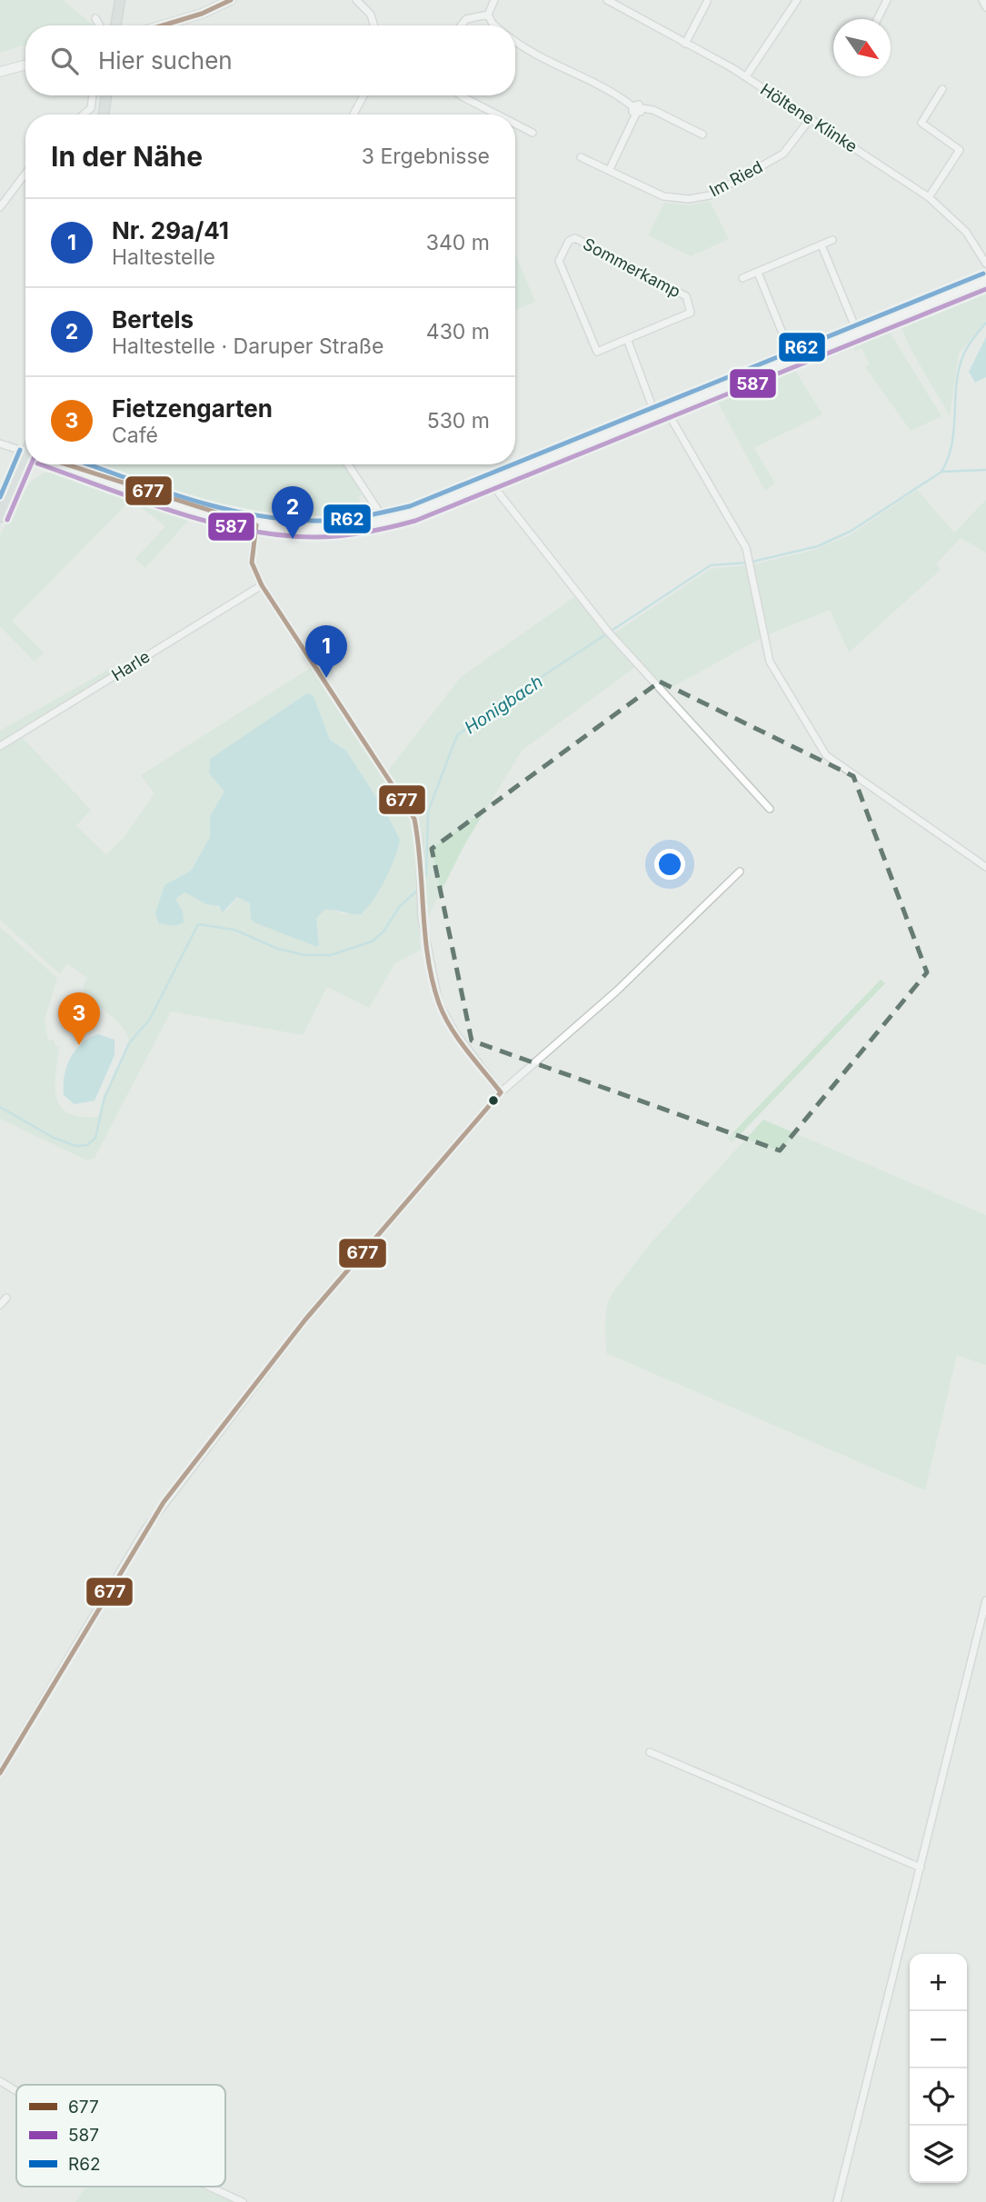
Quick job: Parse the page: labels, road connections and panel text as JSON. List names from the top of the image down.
{
  "streets": {
    "street": [
      "Höltene Klinke",
      "Im Ried",
      "Sommerkamp",
      "Harle"
    ]
  },
  "crossings": [
    ["Höltene Klinke", "Im Ried"]
  ],
  "water": ["Honigbach"],
  "lines": ["transit line 677", "transit line R62", "transit line 587"],
  "legend": ["677", "587", "R62"],
  "north": "bottom right",
  "page": {
    "search": "Hier suchen",
    "heading": ["In der Nähe", "3 Ergebnisse"],
    "list": [
      {
        "mark": "1",
        "name": "Nr. 29a/41",
        "note": "Haltestelle",
        "value": "340 m"
      },
      {
        "mark": "2",
        "name": "Bertels",
        "note": "Haltestelle · Daruper Straße",
        "value": "430 m"
      },
      {
        "mark": "3",
        "name": "Fietzengarten",
        "note": "Café",
        "value": "530 m"
      }
    ],
    "pins": ["2", "1", "3"],
    "map_buttons": ["+", "−"]
  }
}
